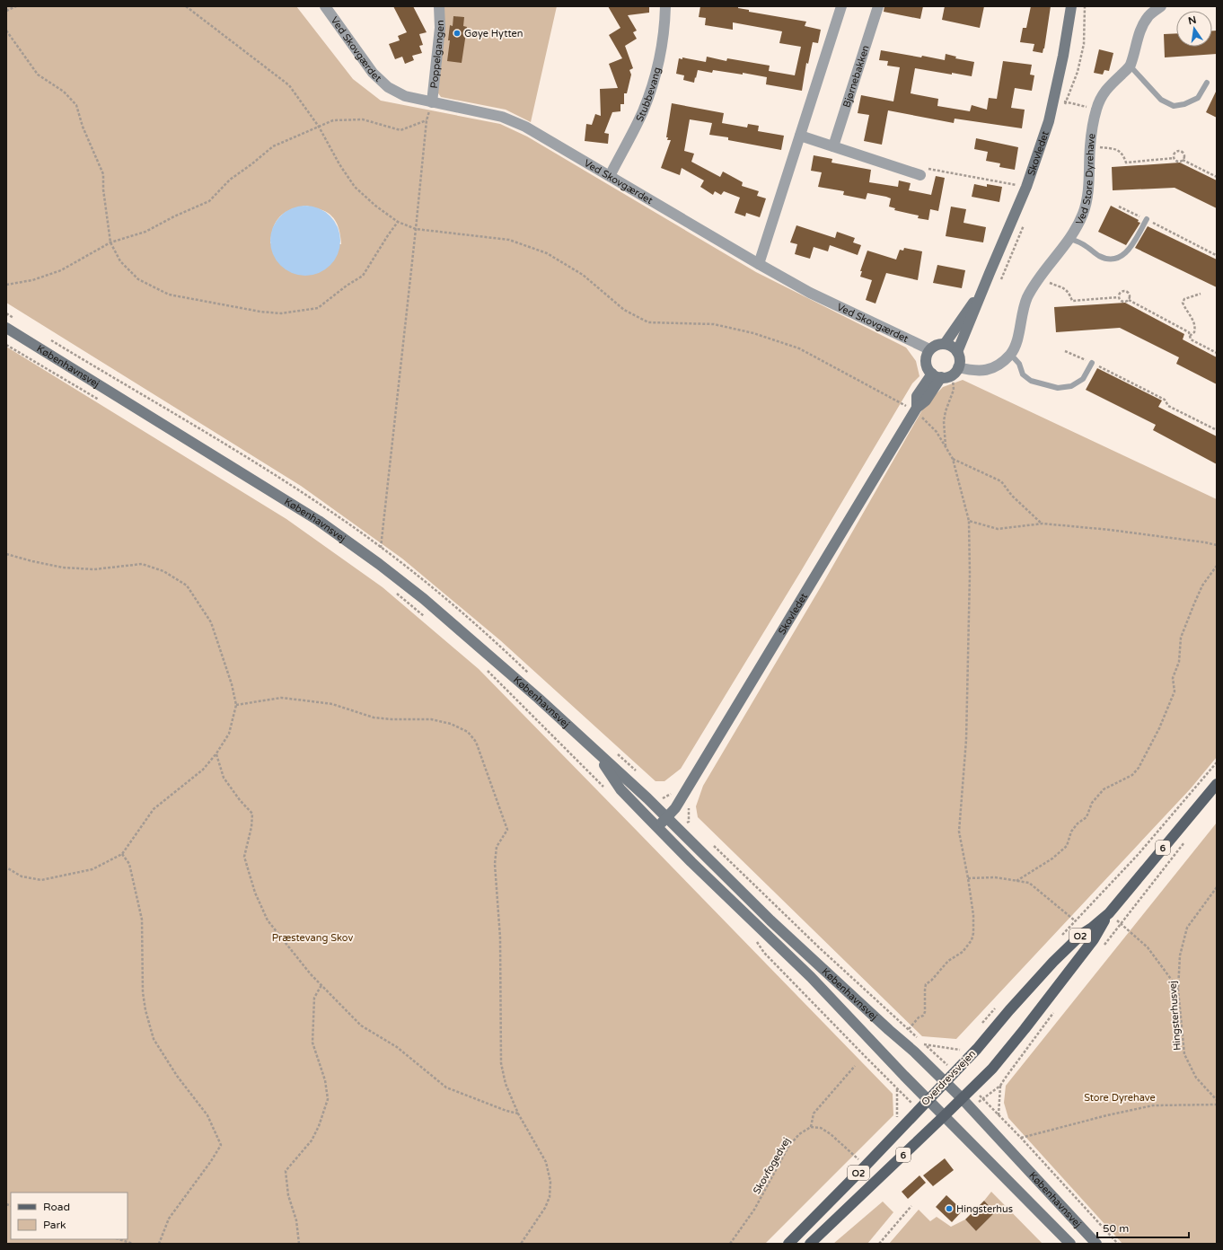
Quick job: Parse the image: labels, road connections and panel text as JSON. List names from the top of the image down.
{
  "streets": {
    "main road": ["6", "O2", "Overdrevsvejen"],
    "street": [
      "Ved Skovgærdet",
      "Poppelgangen",
      "Bjørnebakken",
      "Stubbevang",
      "Skovledet",
      "Ved Store Dyrehave",
      "Københavnsvej"
    ],
    "path": ["Hingsterhusvej", "Skovfogedvej"]
  },
  "crossings": [
    ["Ved Skovgærdet", "Poppelgangen"],
    ["Ved Skovgærdet", "Stubbevang"],
    ["Ved Skovgærdet", "Skovledet"],
    ["Ved Skovgærdet", "Ved Store Dyrehave"],
    ["Skovledet", "Ved Store Dyrehave"],
    ["Skovledet", "Københavnsvej"],
    ["Københavnsvej", "Overdrevsvejen"]
  ],
  "parks": ["Præstevang Skov", "Store Dyrehave"],
  "places": ["Gøye Hytten", "Hingsterhus"],
  "legend": ["Road", "Park"],
  "scale_bar": "50 m",
  "north": "top"
}
